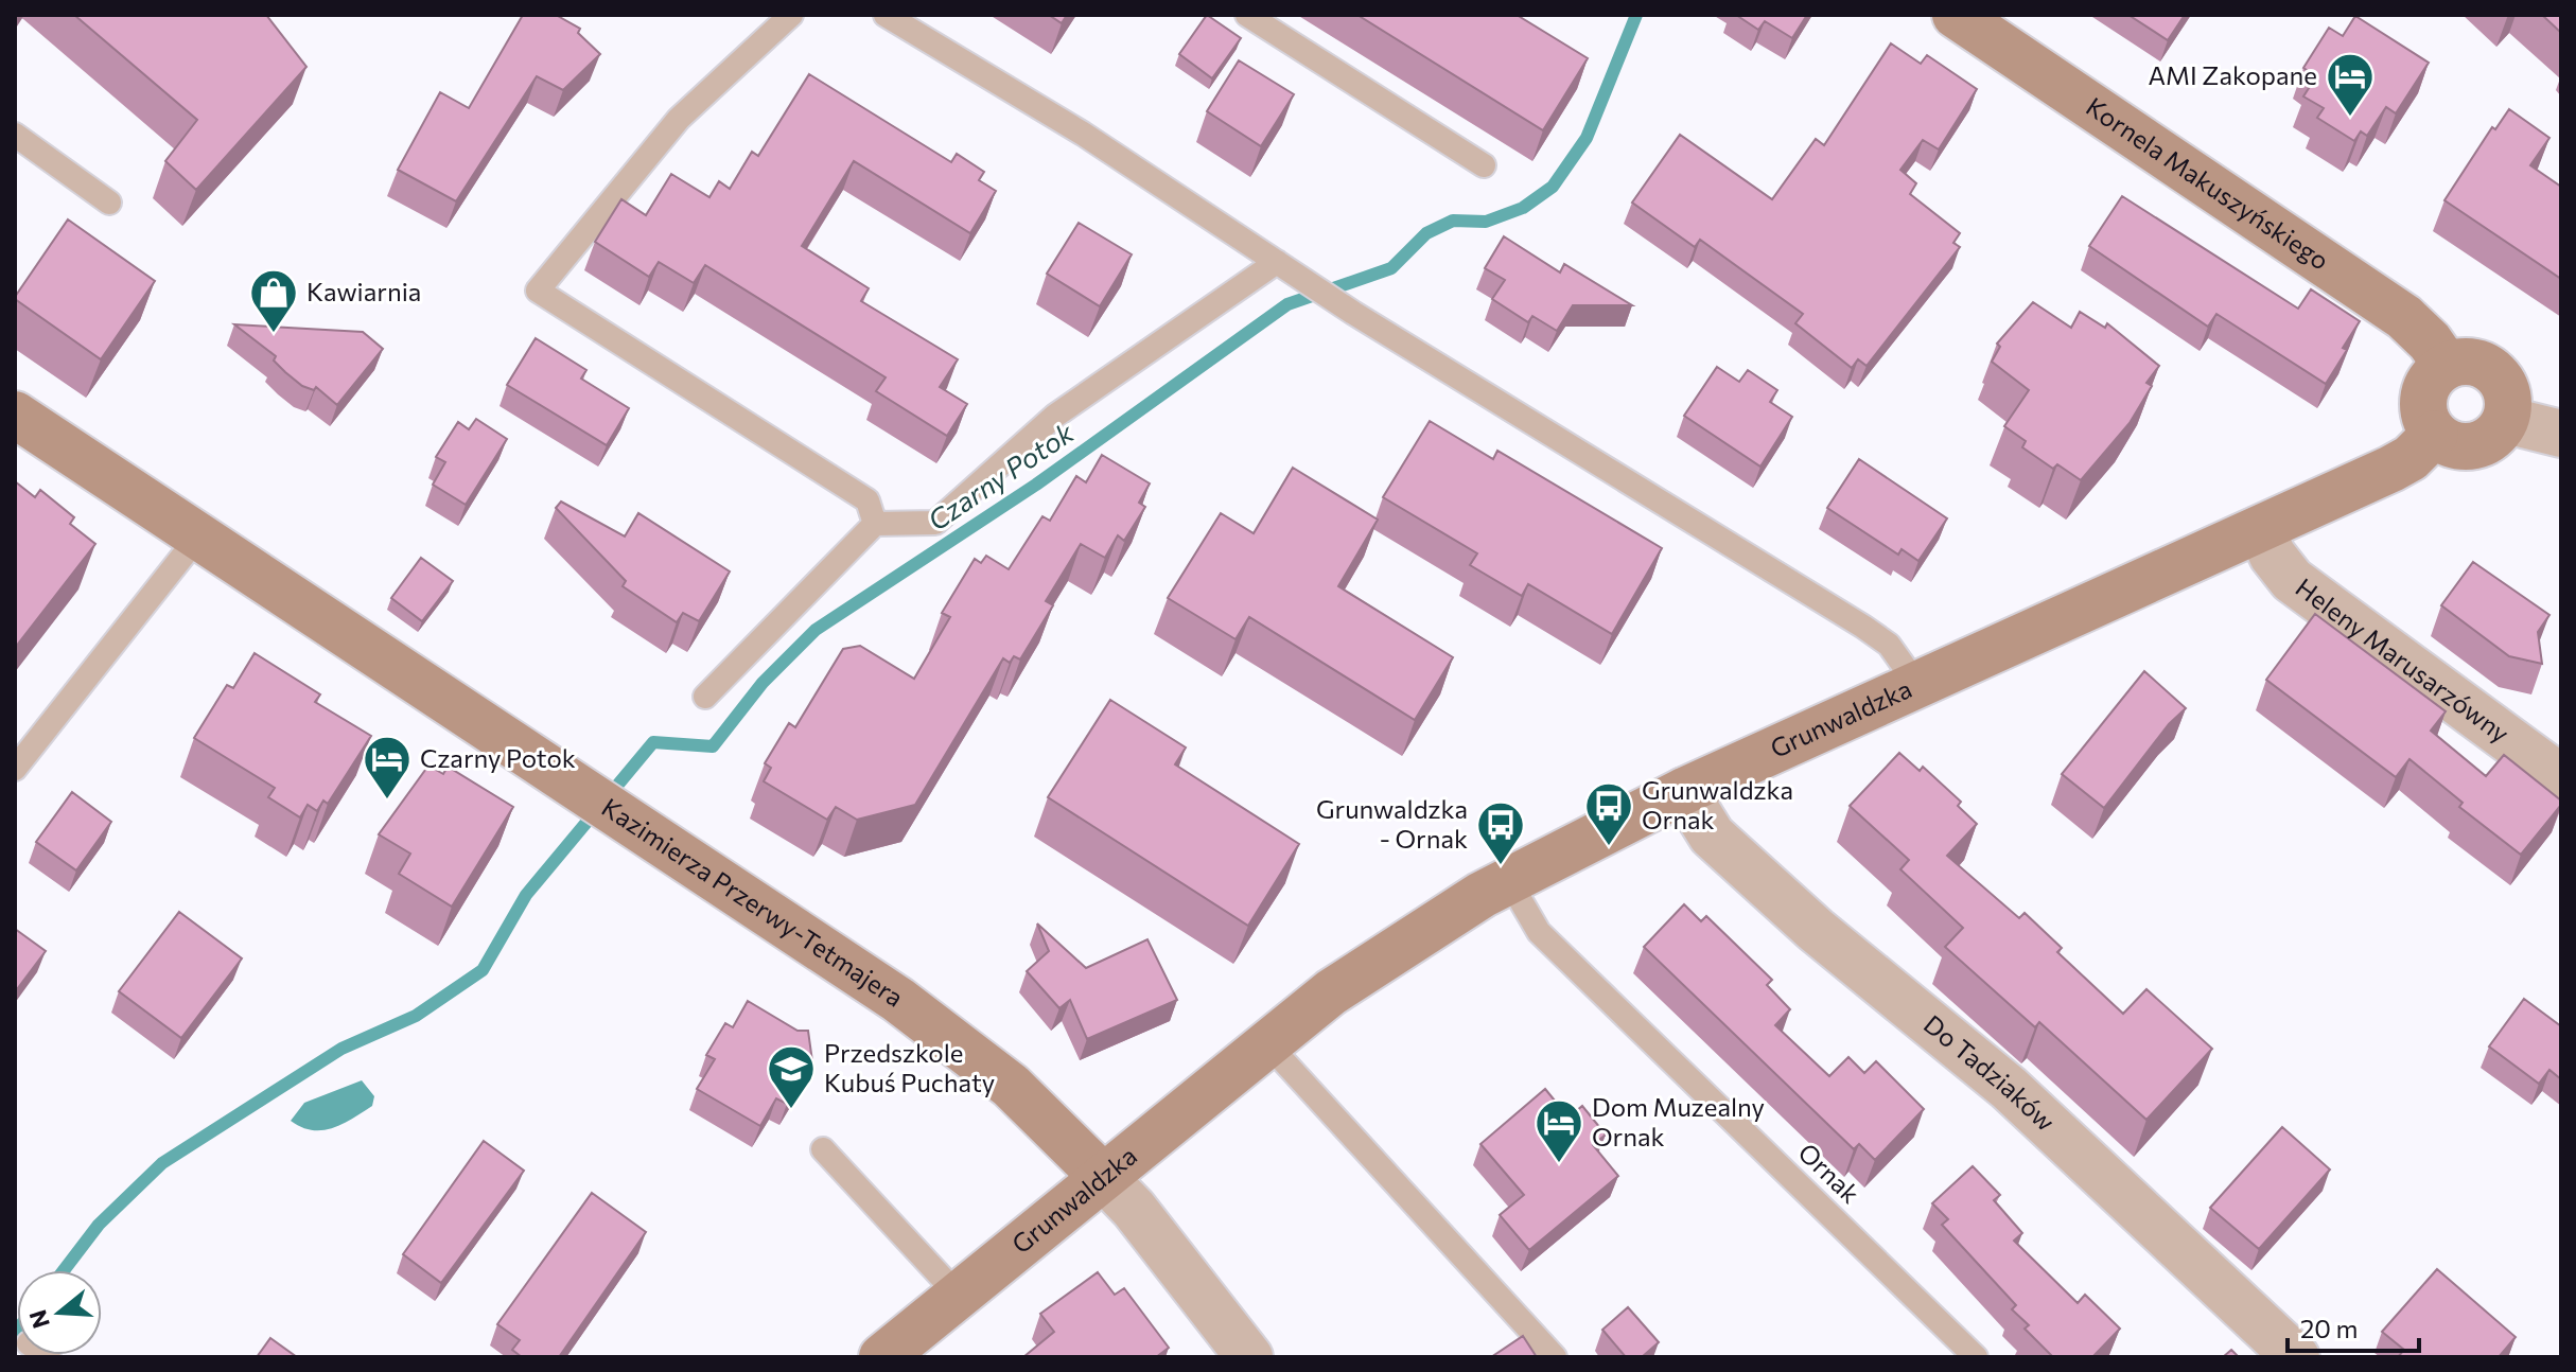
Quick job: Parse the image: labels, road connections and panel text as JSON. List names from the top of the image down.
{
  "streets": {
    "street": [
      "Kornela Makuszyńskiego",
      "Heleny Marusarzówny",
      "Grunwaldzka",
      "Kazimierza Przerwy-Tetmajera",
      "Do Tadziaków"
    ],
    "lane": ["Ornak"]
  },
  "crossings": [
    ["Kornela Makuszyńskiego", "Grunwaldzka"],
    ["Heleny Marusarzówny", "Grunwaldzka"],
    ["Grunwaldzka", "Kazimierza Przerwy-Tetmajera"],
    ["Grunwaldzka", "Do Tadziaków"],
    ["Grunwaldzka", "Ornak"]
  ],
  "water": ["Czarny Potok"],
  "places": {
    "hotel": ["AMI Zakopane", "Czarny Potok", "Dom Muzealny Ornak"],
    "shop": ["Kawiarnia"],
    "bus stop": ["Grunwaldzka Ornak", "Grunwaldzka - Ornak"],
    "school or university": ["Przedszkole Kubuś Puchaty"]
  },
  "scale_bar": "20 m",
  "north": "left"
}
